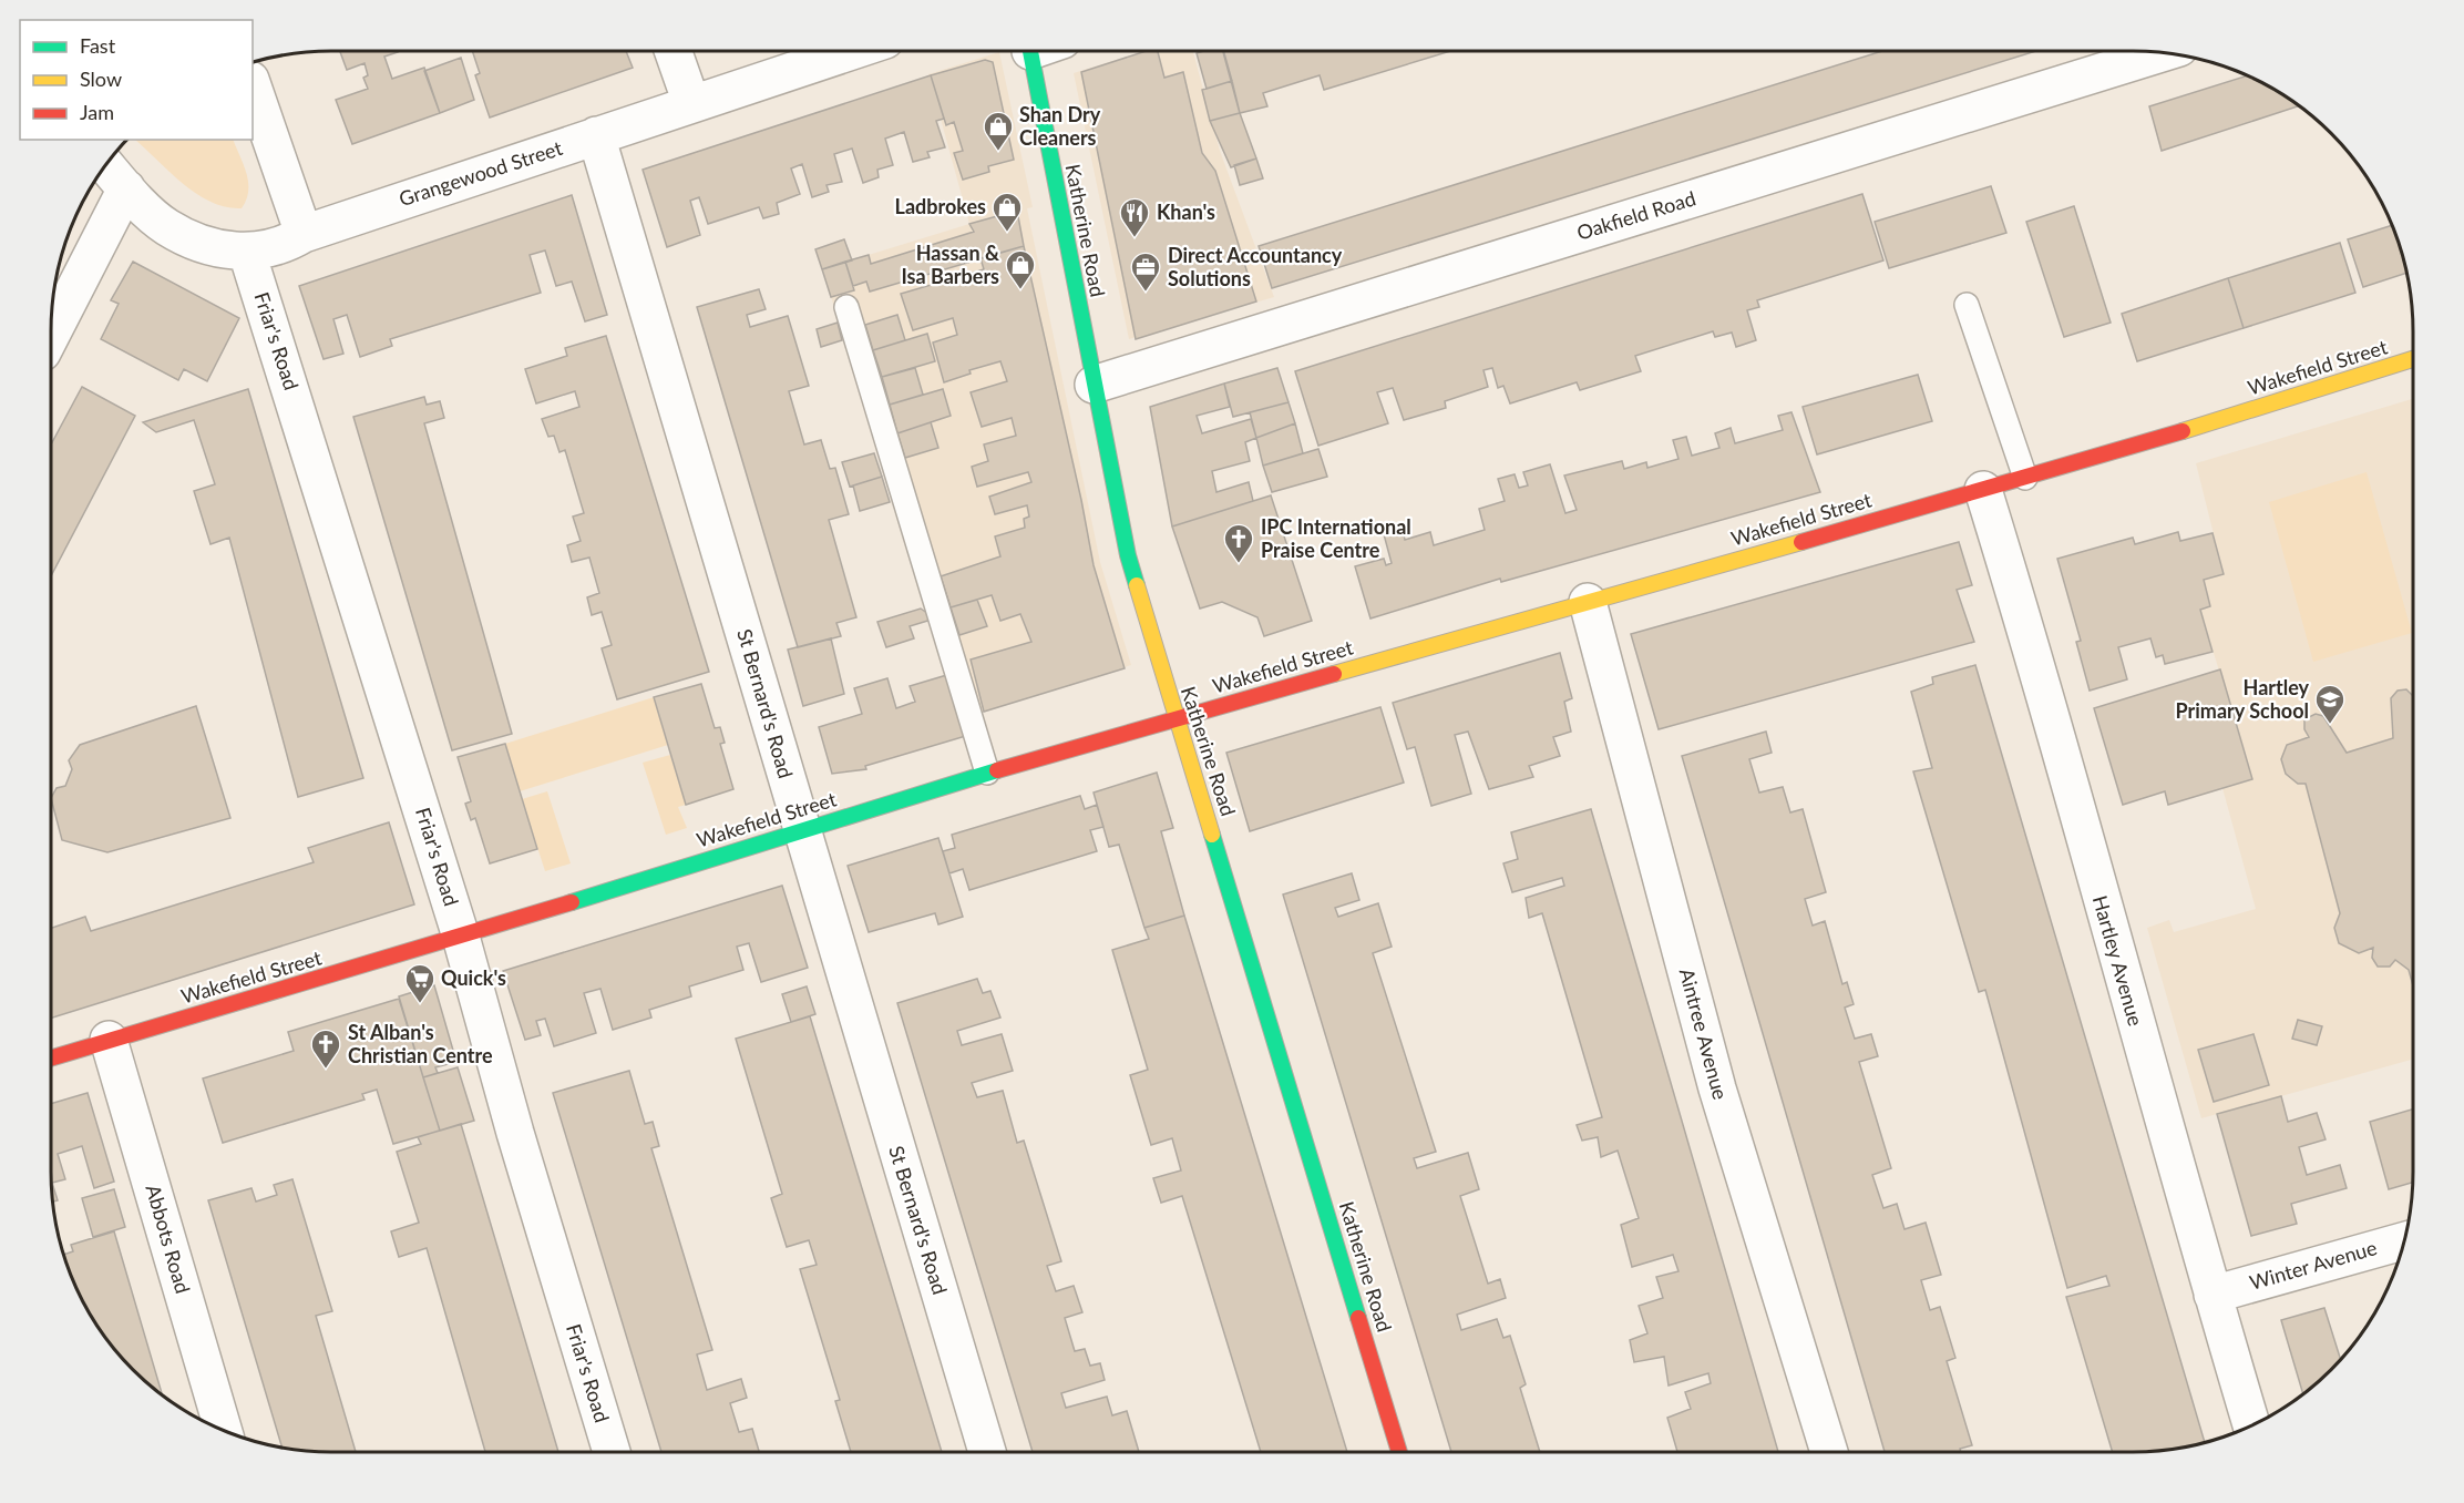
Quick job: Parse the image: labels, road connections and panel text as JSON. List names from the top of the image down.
{
  "streets": {
    "street": [
      "Grangewood Street",
      "Oakfield Road",
      "Katherine Road",
      "Friar's Road",
      "Wakefield Street",
      "St Bernard's Road",
      "Hartley Avenue",
      "Aintree Avenue",
      "Abbots Road",
      "Winter Avenue"
    ]
  },
  "crossings": [
    ["Grangewood Street", "Friar's Road"],
    ["Grangewood Street", "St Bernard's Road"],
    ["Oakfield Road", "Katherine Road"],
    ["Katherine Road", "Wakefield Street"],
    ["Friar's Road", "Wakefield Street"],
    ["Wakefield Street", "St Bernard's Road"],
    ["Wakefield Street", "Hartley Avenue"],
    ["Wakefield Street", "Aintree Avenue"],
    ["Wakefield Street", "Abbots Road"],
    ["Hartley Avenue", "Winter Avenue"]
  ],
  "places": {
    "shop": ["Shan Dry Cleaners", "Ladbrokes", "Hassan & Isa Barbers"],
    "restaurant": ["Khan's"],
    "office": ["Direct Accountancy Solutions"],
    "church": ["IPC International Praise Centre", "St Alban's Christian Centre"],
    "school or university": ["Hartley Primary School"],
    "supermarket": ["Quick's"]
  },
  "legend": ["Fast", "Slow", "Jam"]
}
